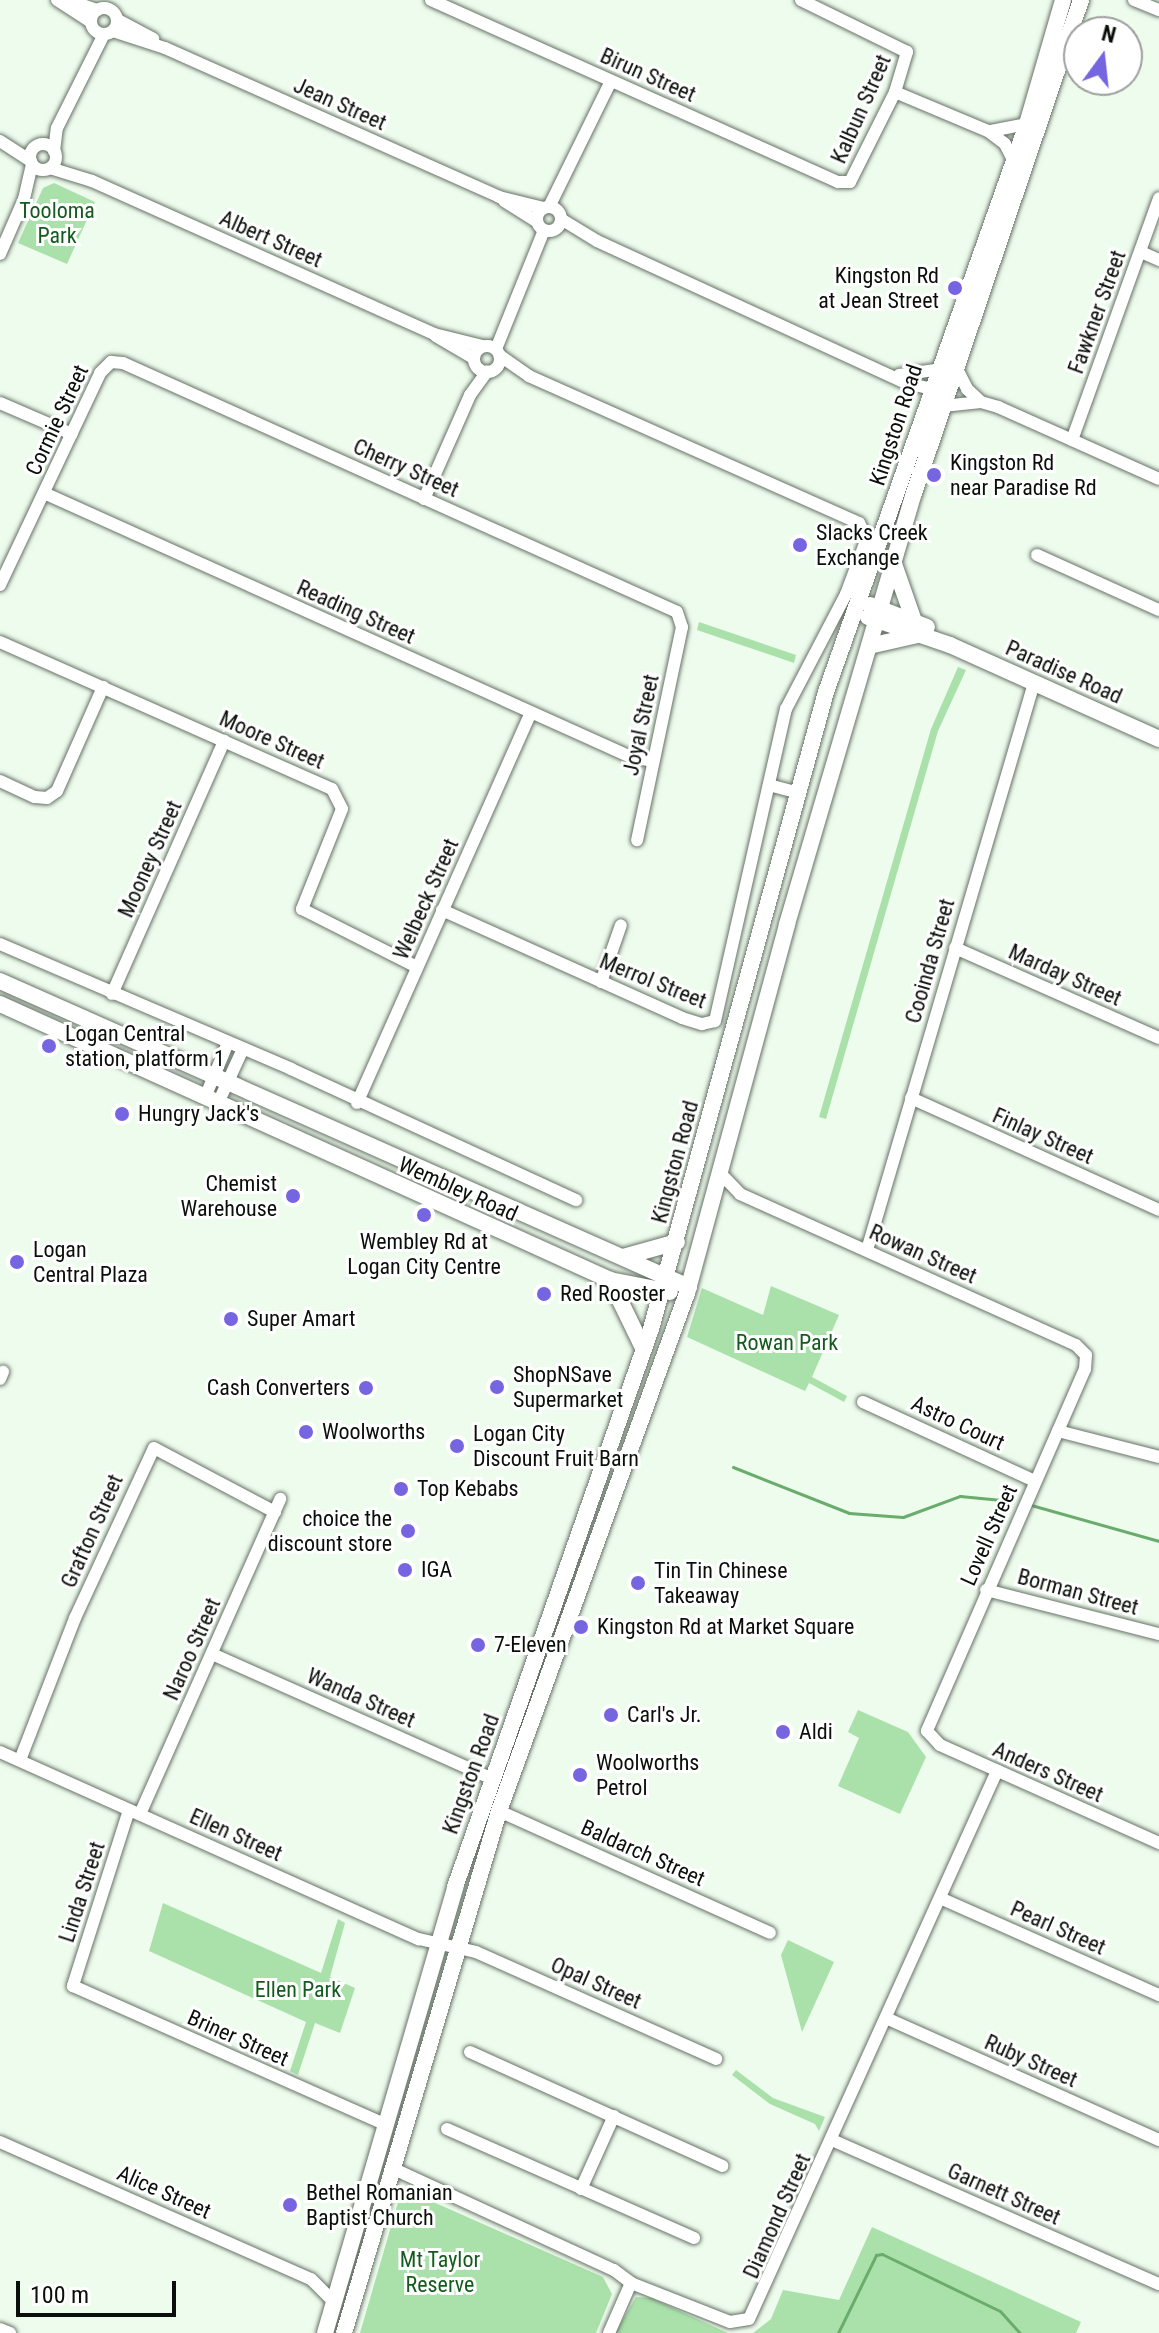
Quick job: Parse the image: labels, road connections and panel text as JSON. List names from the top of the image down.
{
  "streets": {
    "main road": ["Kingston Road", "Paradise Road", "Wembley Road"],
    "street": [
      "Birun Street",
      "Jean Street",
      "Kalbun Street",
      "Albert Street",
      "Fawkner Street",
      "Cormie Street",
      "Cherry Street",
      "Reading Street",
      "Joyal Street",
      "Moore Street",
      "Mooney Street",
      "Welbeck Street",
      "Cooinda Street",
      "Marday Street",
      "Merrol Street",
      "Finlay Street",
      "Rowan Street",
      "Astro Court",
      "Grafton Street",
      "Lovell Street",
      "Borman Street",
      "Naroo Street",
      "Wanda Street",
      "Anders Street",
      "Ellen Street",
      "Baldarch Street",
      "Linda Street",
      "Pearl Street",
      "Opal Street",
      "Briner Street",
      "Ruby Street",
      "Alice Street",
      "Garnett Street",
      "Diamond Street"
    ]
  },
  "crossings": [
    ["Birun Street", "Kalbun Street"],
    ["Jean Street", "Kingston Road"],
    ["Albert Street", "Merrol Street"],
    ["Cormie Street", "Cherry Street"],
    ["Cormie Street", "Reading Street"],
    ["Kingston Road", "Paradise Road"],
    ["Kingston Road", "Wembley Road"],
    ["Kingston Road", "Rowan Street"],
    ["Kingston Road", "Wanda Street"],
    ["Kingston Road", "Ellen Street"],
    ["Kingston Road", "Baldarch Street"],
    ["Kingston Road", "Opal Street"],
    ["Kingston Road", "Briner Street"],
    ["Kingston Road", "Alice Street"],
    ["Kingston Road", "Diamond Street"],
    ["Cherry Street", "Joyal Street"],
    ["Reading Street", "Joyal Street"],
    ["Reading Street", "Welbeck Street"],
    ["Paradise Road", "Cooinda Street"],
    ["Moore Street", "Mooney Street"],
    ["Moore Street", "Welbeck Street"],
    ["Mooney Street", "Wembley Road"],
    ["Welbeck Street", "Merrol Street"],
    ["Welbeck Street", "Wembley Road"],
    ["Cooinda Street", "Marday Street"],
    ["Cooinda Street", "Finlay Street"],
    ["Cooinda Street", "Rowan Street"],
    ["Rowan Street", "Lovell Street"],
    ["Astro Court", "Lovell Street"],
    ["Grafton Street", "Naroo Street"],
    ["Grafton Street", "Ellen Street"],
    ["Lovell Street", "Borman Street"],
    ["Lovell Street", "Anders Street"],
    ["Naroo Street", "Wanda Street"],
    ["Naroo Street", "Ellen Street"],
    ["Naroo Street", "Linda Street"],
    ["Anders Street", "Diamond Street"],
    ["Ellen Street", "Linda Street"],
    ["Ellen Street", "Opal Street"],
    ["Linda Street", "Briner Street"],
    ["Pearl Street", "Diamond Street"],
    ["Ruby Street", "Diamond Street"],
    ["Garnett Street", "Diamond Street"]
  ],
  "parks": [
    "Tooloma Park",
    "Rowan Park",
    "Ellen Park",
    "Mt Taylor Reserve"
  ],
  "places": [
    "Kingston Rd at Jean Street",
    "Kingston Rd near Paradise Rd",
    "Slacks Creek Exchange",
    "Logan Central station, platform 1",
    "Hungry Jack's",
    "Chemist Warehouse",
    "Wembley Rd at Logan City Centre",
    "Logan Central Plaza",
    "Red Rooster",
    "Super Amart",
    "ShopNSave Supermarket",
    "Cash Converters",
    "Woolworths",
    "Logan City Discount Fruit Barn",
    "Top Kebabs",
    "choice the discount store",
    "IGA",
    "Tin Tin Chinese Takeaway",
    "Kingston Rd at Market Square",
    "7-Eleven",
    "Carl's Jr.",
    "Aldi",
    "Woolworths Petrol",
    "Bethel Romanian Baptist Church"
  ],
  "scale_bar": "100 m",
  "north": "top"
}
